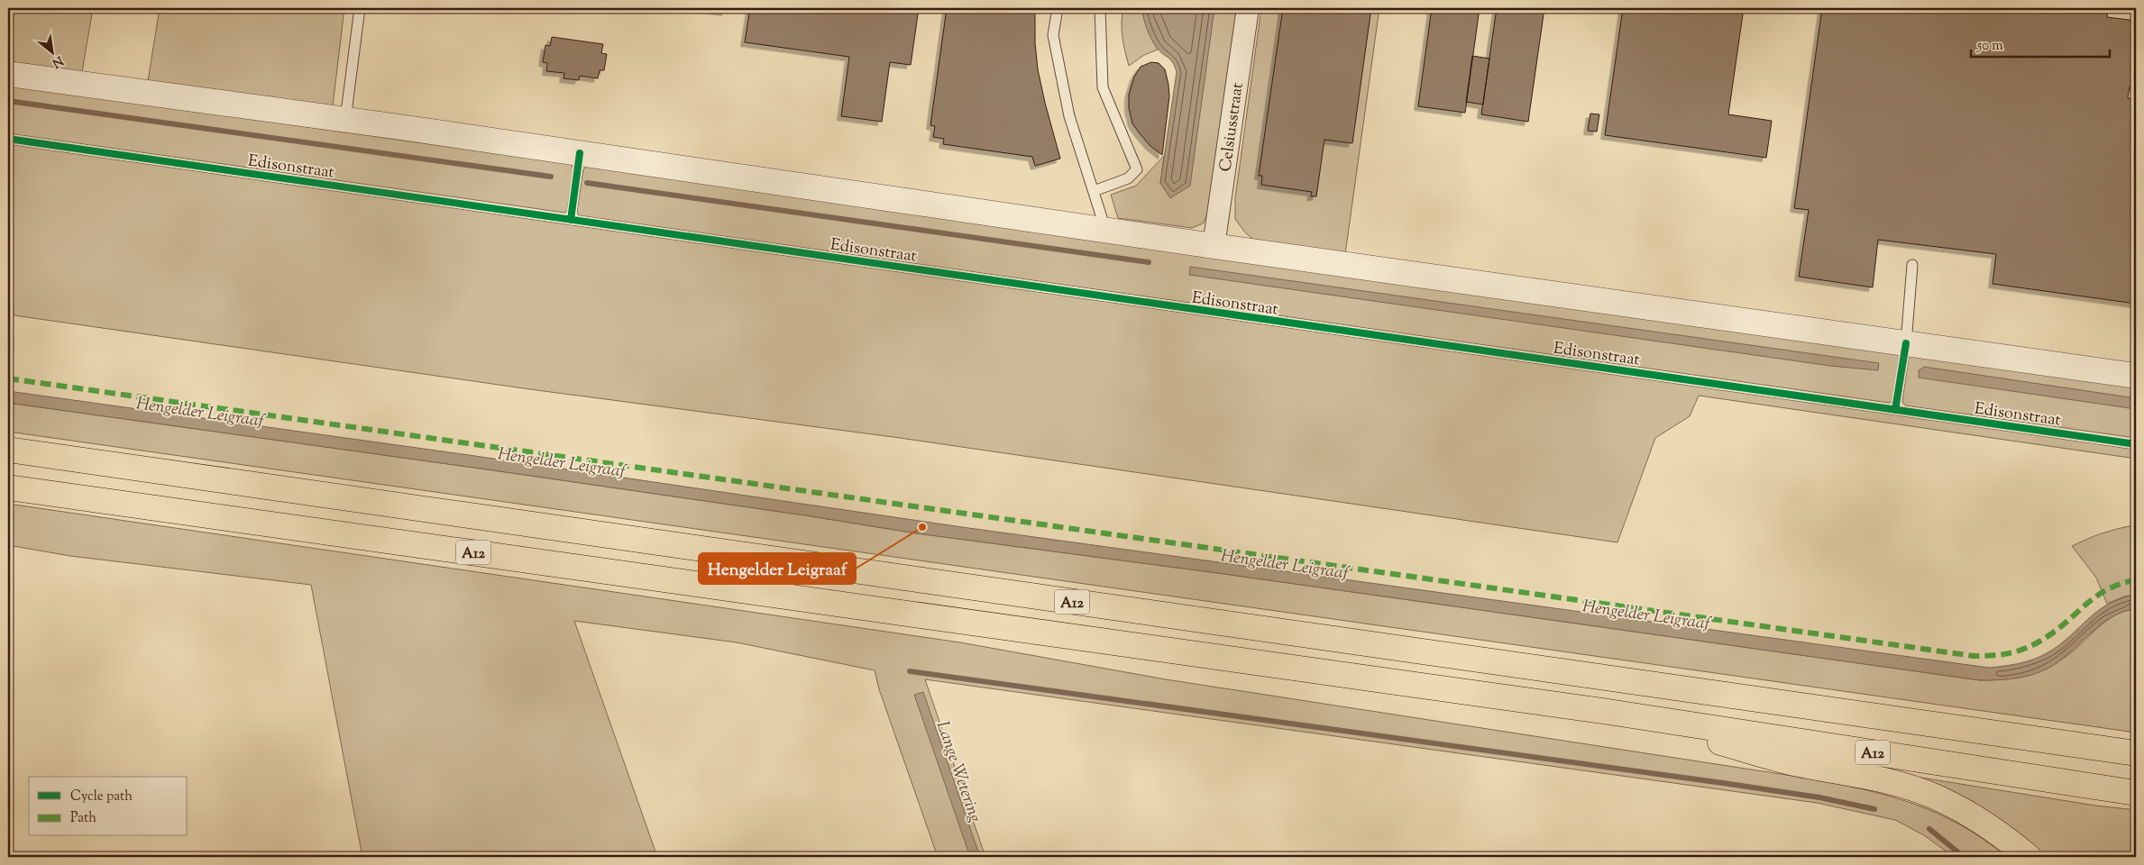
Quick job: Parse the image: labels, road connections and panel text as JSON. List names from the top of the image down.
{
  "streets": {
    "highway": ["A12"],
    "street": ["Celsiusstraat"],
    "cycle path": ["Edisonstraat"]
  },
  "water": ["Hengelder Leigraaf", "Lange Wetering"],
  "places": ["Hengelder Leigraaf"],
  "legend": ["Cycle path", "Path"],
  "scale_bar": "50 m",
  "north": "bottom right"
}
